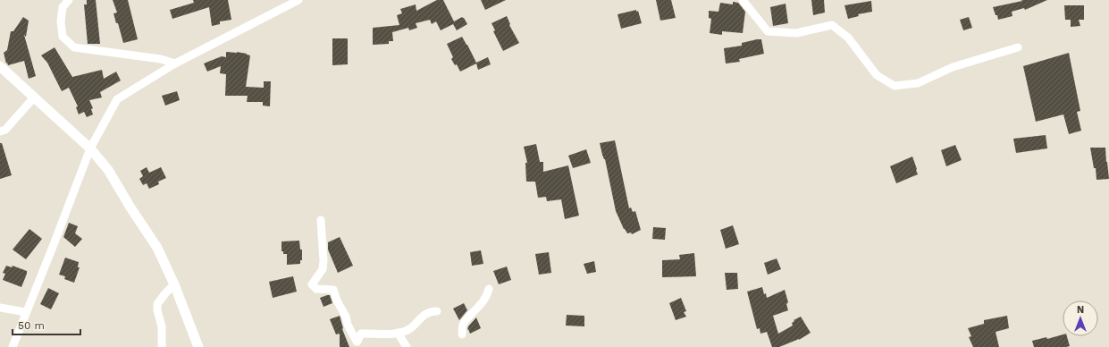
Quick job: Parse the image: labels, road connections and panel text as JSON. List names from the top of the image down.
{
  "scale_bar": "50 m",
  "north": "top"
}
